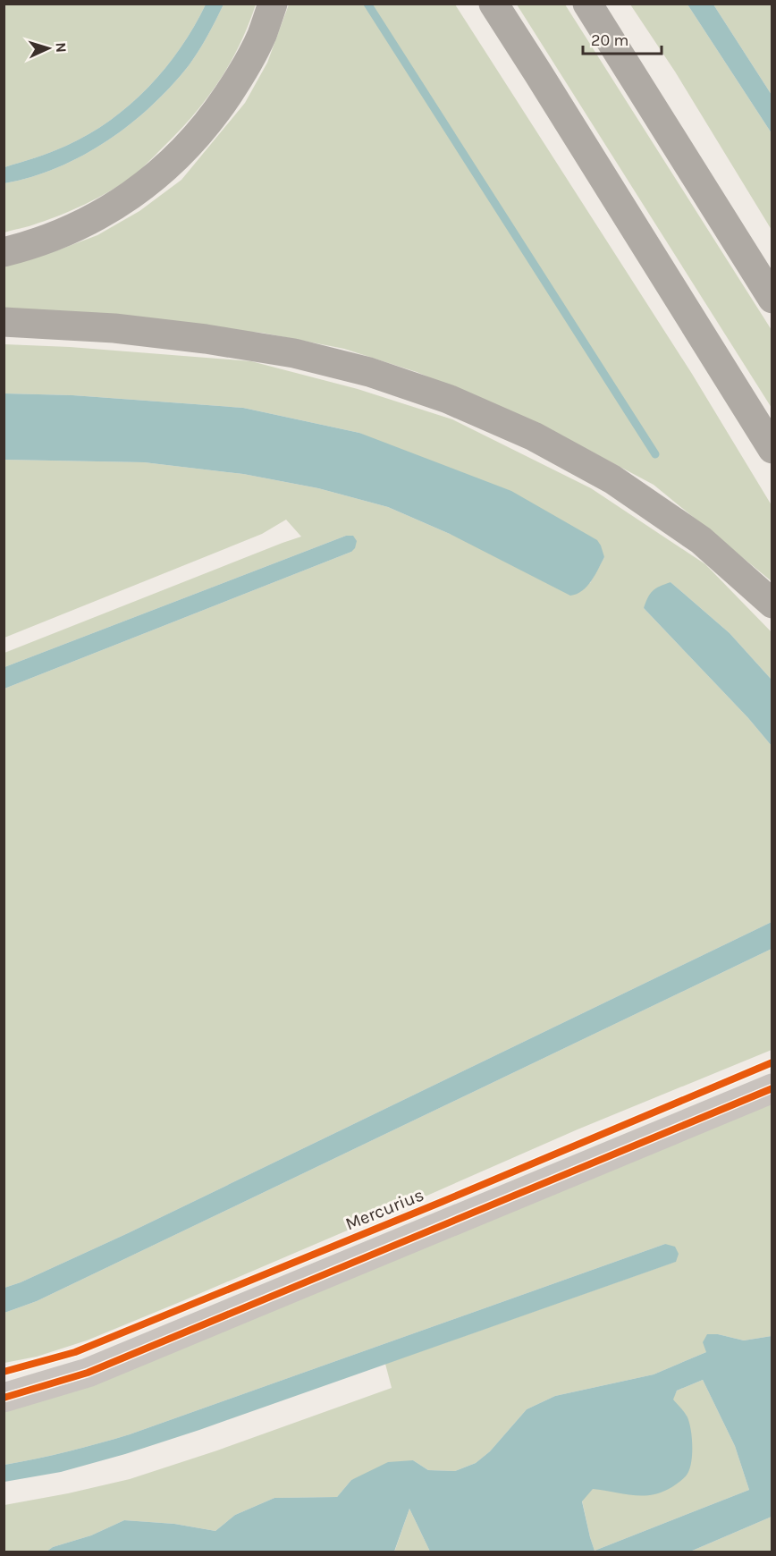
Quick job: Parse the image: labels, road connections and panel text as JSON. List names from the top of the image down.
{
  "streets": {
    "cycle path": ["Mercurius"]
  },
  "scale_bar": "20 m",
  "north": "right"
}
